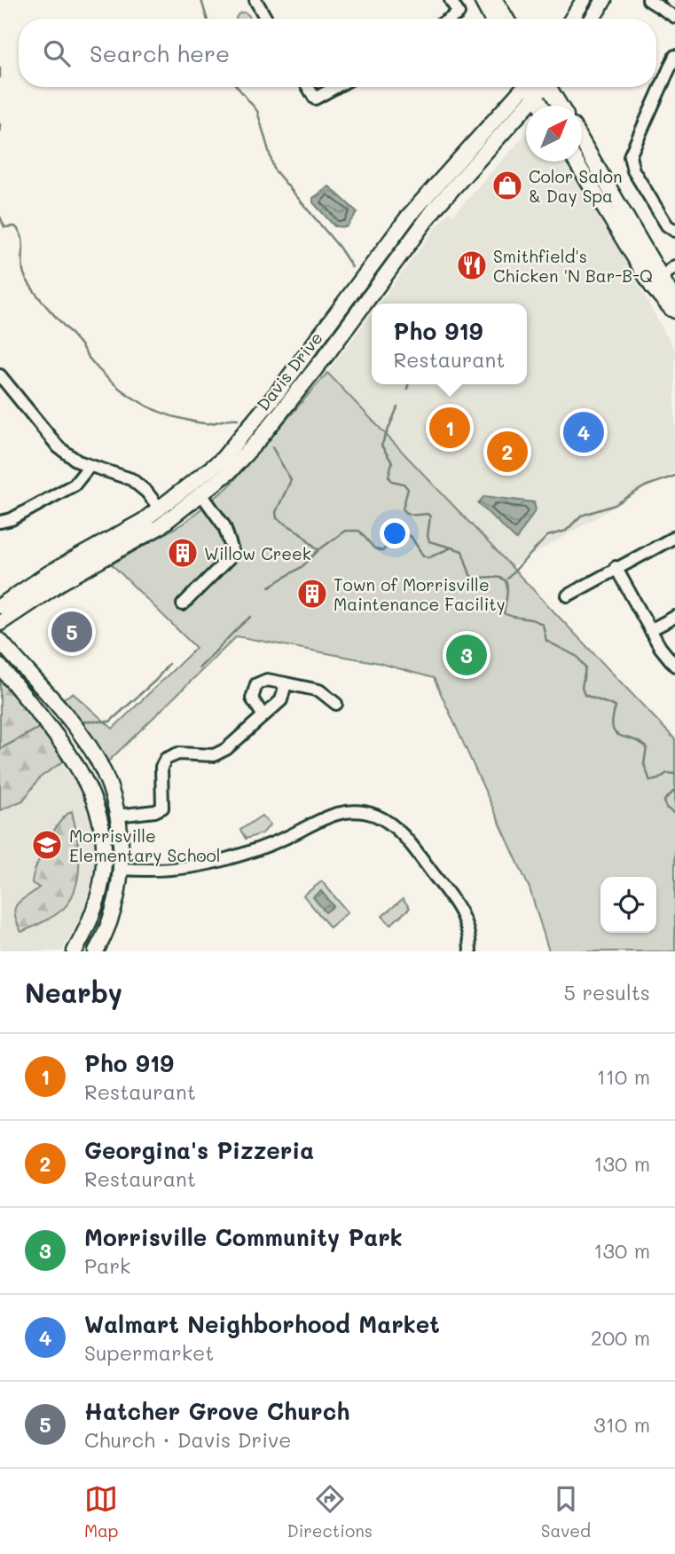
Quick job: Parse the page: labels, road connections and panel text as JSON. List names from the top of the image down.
{
  "streets": {
    "main road": ["Davis Drive"]
  },
  "places": {
    "shop": ["Color Salon & Day Spa"],
    "restaurant": ["Smithfield's Chicken 'N Bar-B-Q"],
    "building": ["Willow Creek", "Town of Morrisville Maintenance Facility"],
    "school or university": ["Morrisville Elementary School"]
  },
  "north": "top right",
  "page": {
    "search": "Search here",
    "popup": ["Pho 919", "Restaurant"],
    "pins": [
      "1",
      "4",
      "2",
      "5",
      "3"
    ],
    "heading": ["Nearby", "5 results"],
    "list": [
      {
        "mark": "1",
        "name": "Pho 919",
        "note": "Restaurant",
        "value": "110 m"
      },
      {
        "mark": "2",
        "name": "Georgina's Pizzeria",
        "note": "Restaurant",
        "value": "130 m"
      },
      {
        "mark": "3",
        "name": "Morrisville Community Park",
        "note": "Park",
        "value": "130 m"
      },
      {
        "mark": "4",
        "name": "Walmart Neighborhood Market",
        "note": "Supermarket",
        "value": "200 m"
      },
      {
        "mark": "5",
        "name": "Hatcher Grove Church",
        "note": "Church · Davis Drive",
        "value": "310 m"
      }
    ],
    "nav": ["Map", "Directions", "Saved"]
  }
}
